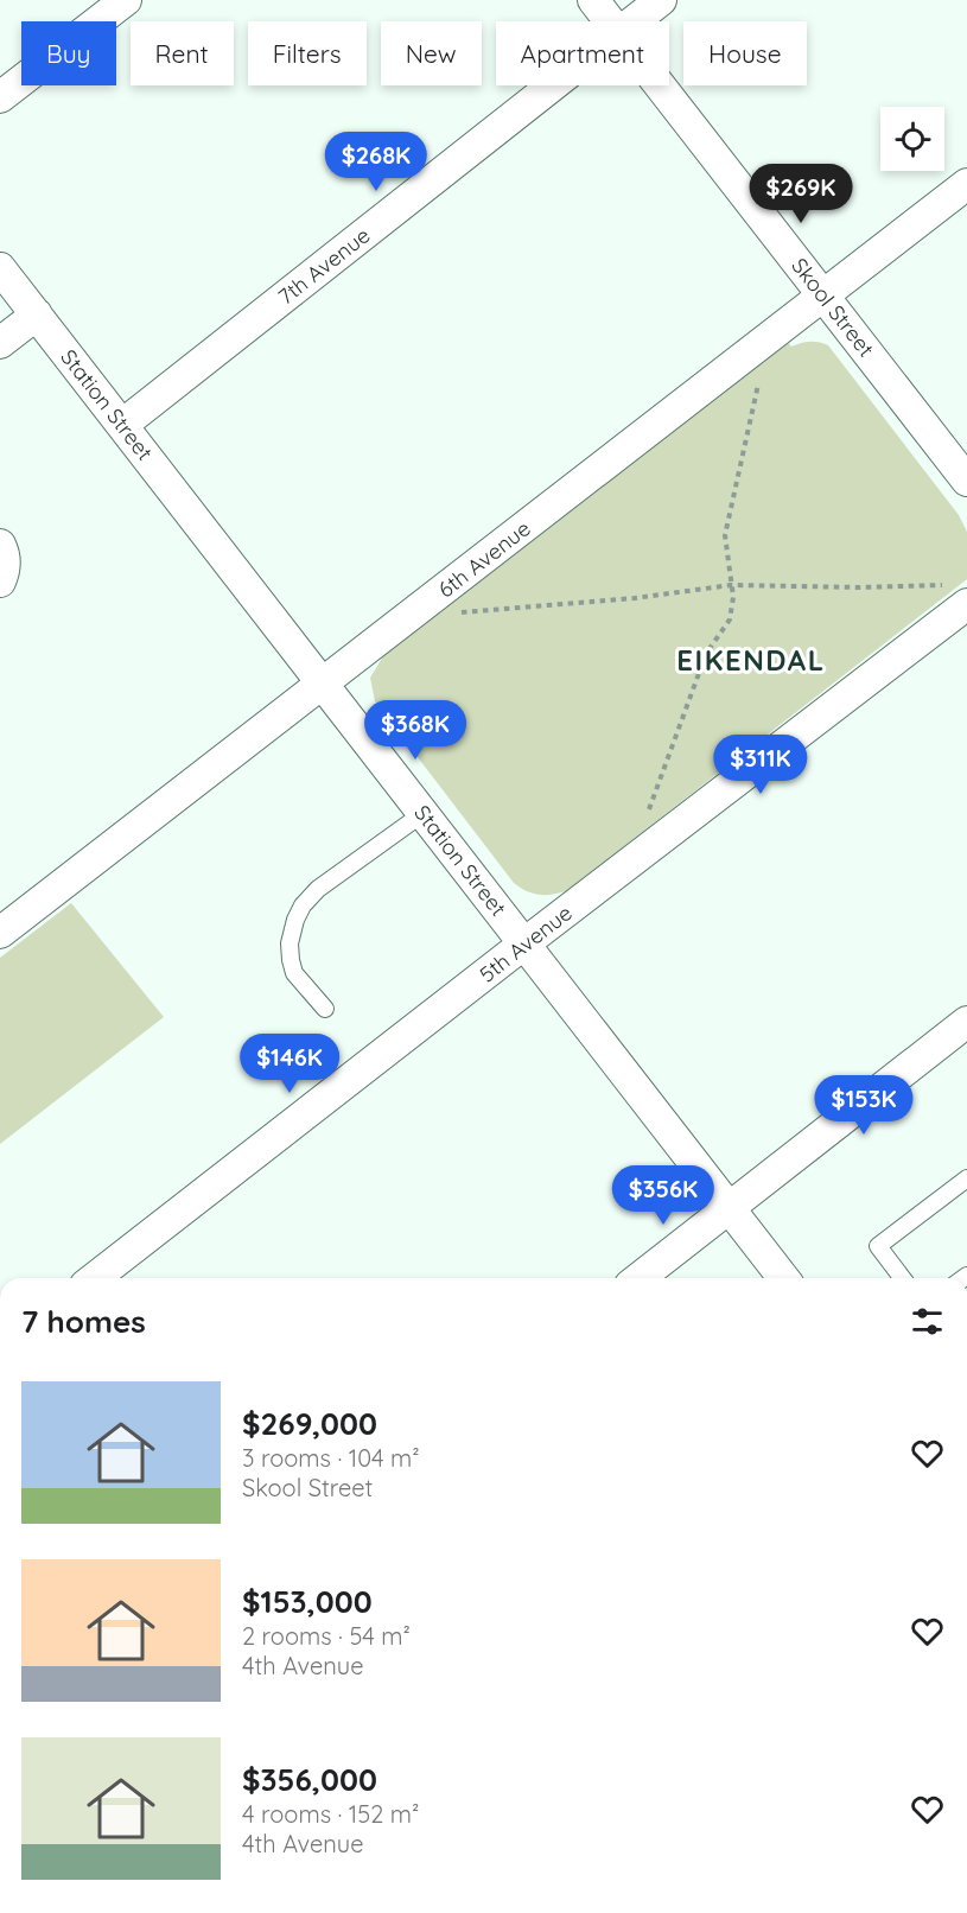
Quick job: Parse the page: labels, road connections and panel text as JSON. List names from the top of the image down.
{
  "streets": {
    "street": [
      "7th Avenue",
      "Skool Street",
      "Station Street",
      "6th Avenue",
      "5th Avenue"
    ]
  },
  "crossings": [
    ["7th Avenue", "Station Street"],
    ["Skool Street", "6th Avenue"],
    ["Station Street", "6th Avenue"],
    ["Station Street", "5th Avenue"]
  ],
  "districts": ["EIKENDAL"],
  "page": {
    "chip": [
      "Buy",
      "Rent",
      "Filters",
      "New",
      "Apartment",
      "House"
    ],
    "price": [
      "$268K",
      "$269K",
      "$368K",
      "$311K",
      "$146K",
      "$153K",
      "$356K"
    ],
    "heading": "7 homes",
    "list": [
      {
        "name": "$269,000",
        "note": "3 rooms · 104 m² · Skool Street"
      },
      {
        "name": "$153,000",
        "note": "2 rooms · 54 m² · 4th Avenue"
      },
      {
        "name": "$356,000",
        "note": "4 rooms · 152 m² · 4th Avenue"
      }
    ]
  }
}
